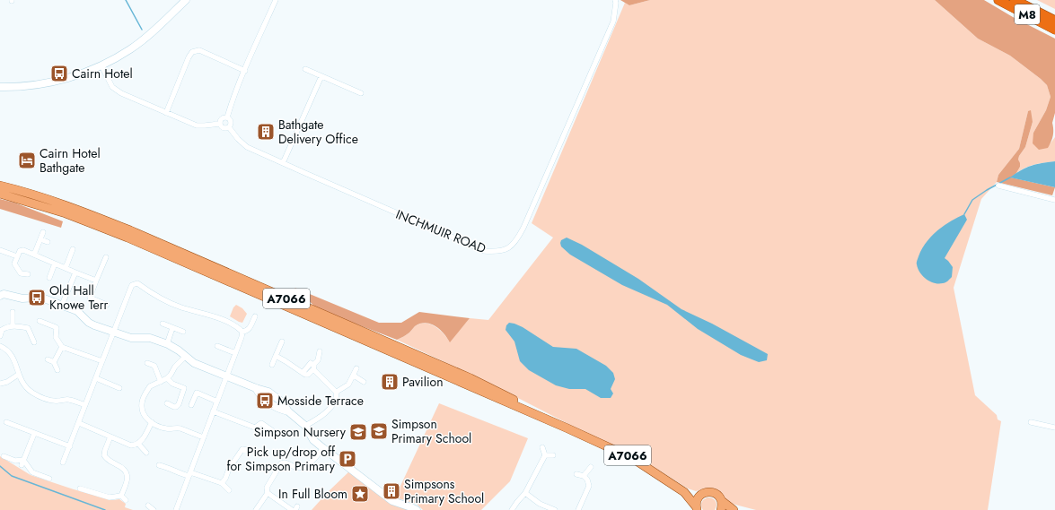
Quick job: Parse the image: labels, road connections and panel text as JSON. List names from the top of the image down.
{
  "streets": {
    "highway": ["M8"],
    "main road": ["A7066"],
    "street": ["INCHMUIR ROAD"]
  },
  "places": {
    "bus stop": ["Cairn Hotel", "Old Hall Knowe Terr", "Mosside Terrace"],
    "building": ["Bathgate Delivery Office", "Pavilion", "Simpsons Primary School"],
    "hotel": ["Cairn Hotel Bathgate"],
    "school or university": ["Simpson Primary School", "Simpson Nursery"],
    "parking": ["Pick up/drop off for Simpson Primary"],
    "place": ["In Full Bloom"]
  }
}
